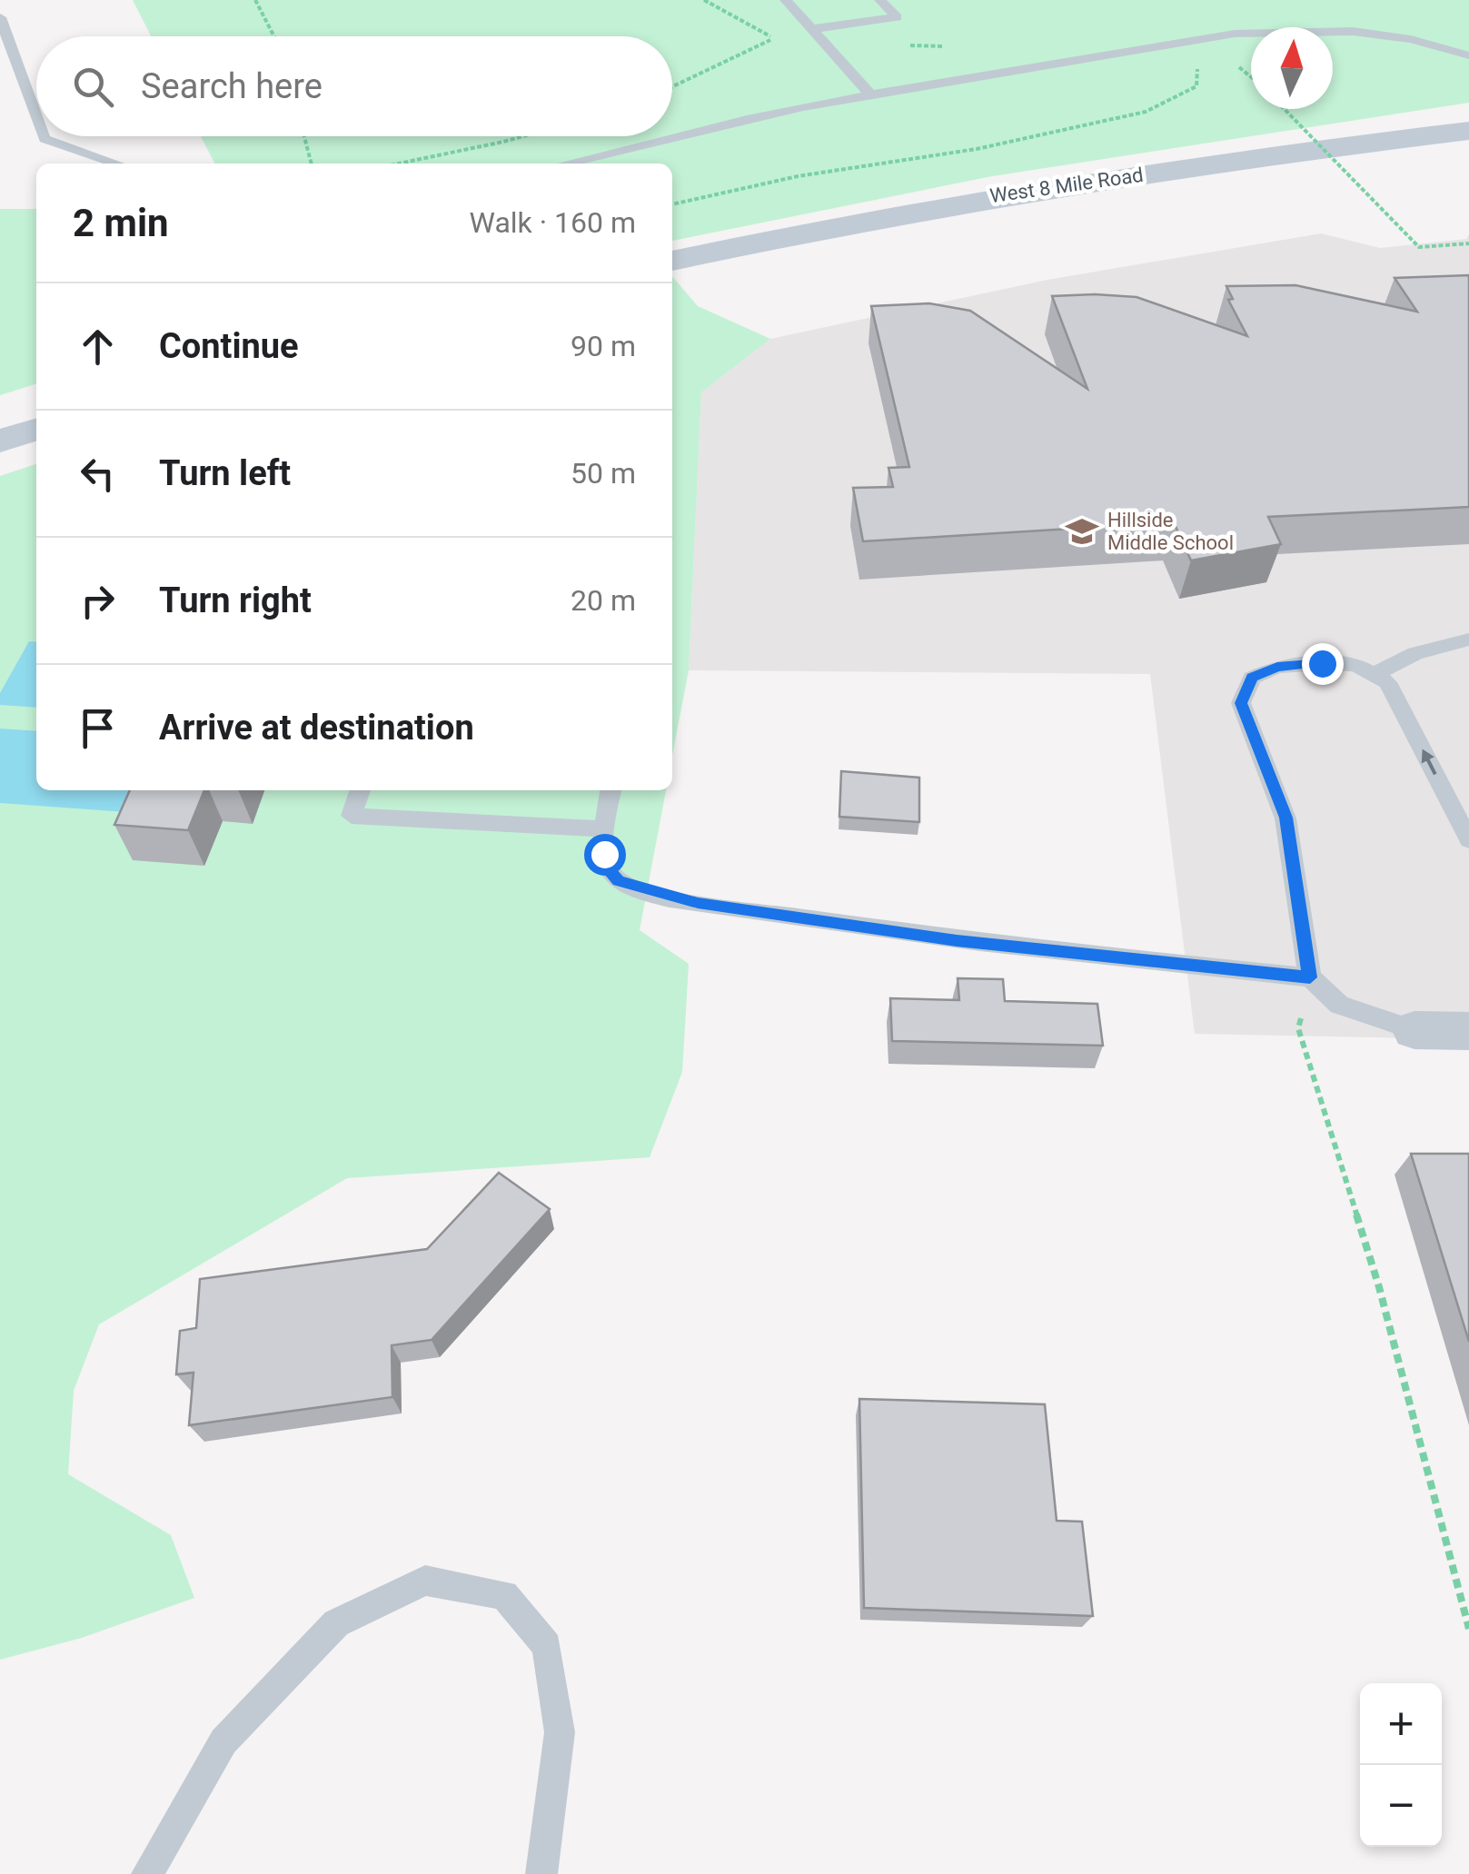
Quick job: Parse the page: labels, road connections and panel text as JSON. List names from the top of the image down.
{
  "streets": {
    "main road": ["West 8 Mile Road"]
  },
  "places": {
    "school or university": ["Hillside Middle School"]
  },
  "north": "top",
  "page": {
    "search": "Search here",
    "heading": ["2 min", "Walk · 160 m"],
    "list": [
      ["Continue", "90 m"],
      ["Turn left", "50 m"],
      ["Turn right", "20 m"],
      "Arrive at destination"
    ],
    "map_buttons": ["+", "−"]
  }
}
